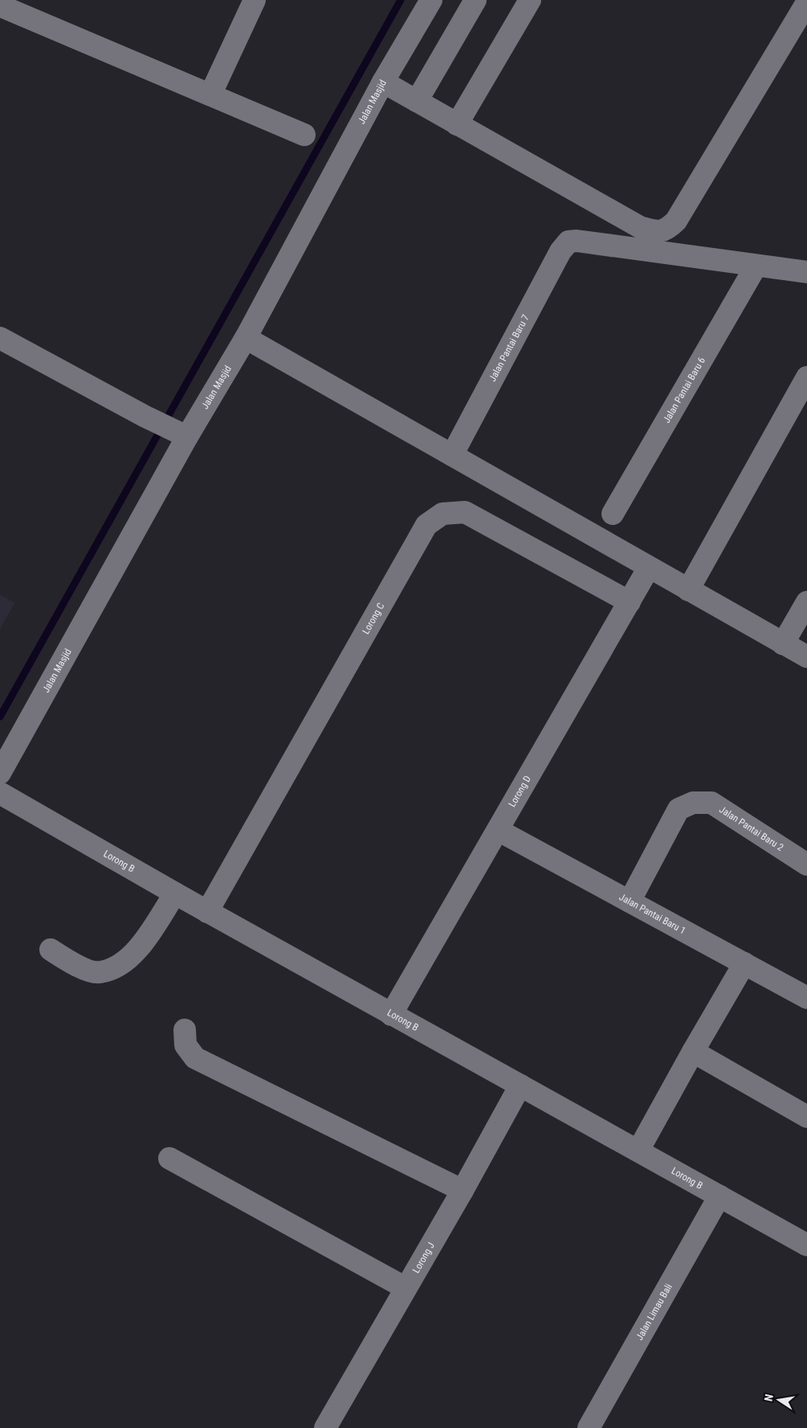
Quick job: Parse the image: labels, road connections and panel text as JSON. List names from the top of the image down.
{
  "streets": {
    "street": [
      "Jalan Masjid",
      "Jalan Pantai Baru 7",
      "Jalan Pantai Baru 6",
      "Lorong C",
      "Lorong D",
      "Jalan Pantai Baru 2",
      "Lorong B",
      "Jalan Pantai Baru 1",
      "Lorong J",
      "Jalan Limau Bali"
    ]
  },
  "crossings": [
    ["Jalan Pantai Baru 7", "Jalan Pantai Baru 6"],
    ["Lorong C", "Lorong D"],
    ["Lorong C", "Lorong B"],
    ["Lorong D", "Lorong B"],
    ["Lorong D", "Jalan Pantai Baru 1"],
    ["Jalan Pantai Baru 2", "Jalan Pantai Baru 1"],
    ["Lorong B", "Lorong J"],
    ["Lorong B", "Jalan Limau Bali"]
  ],
  "north": "left"
}
